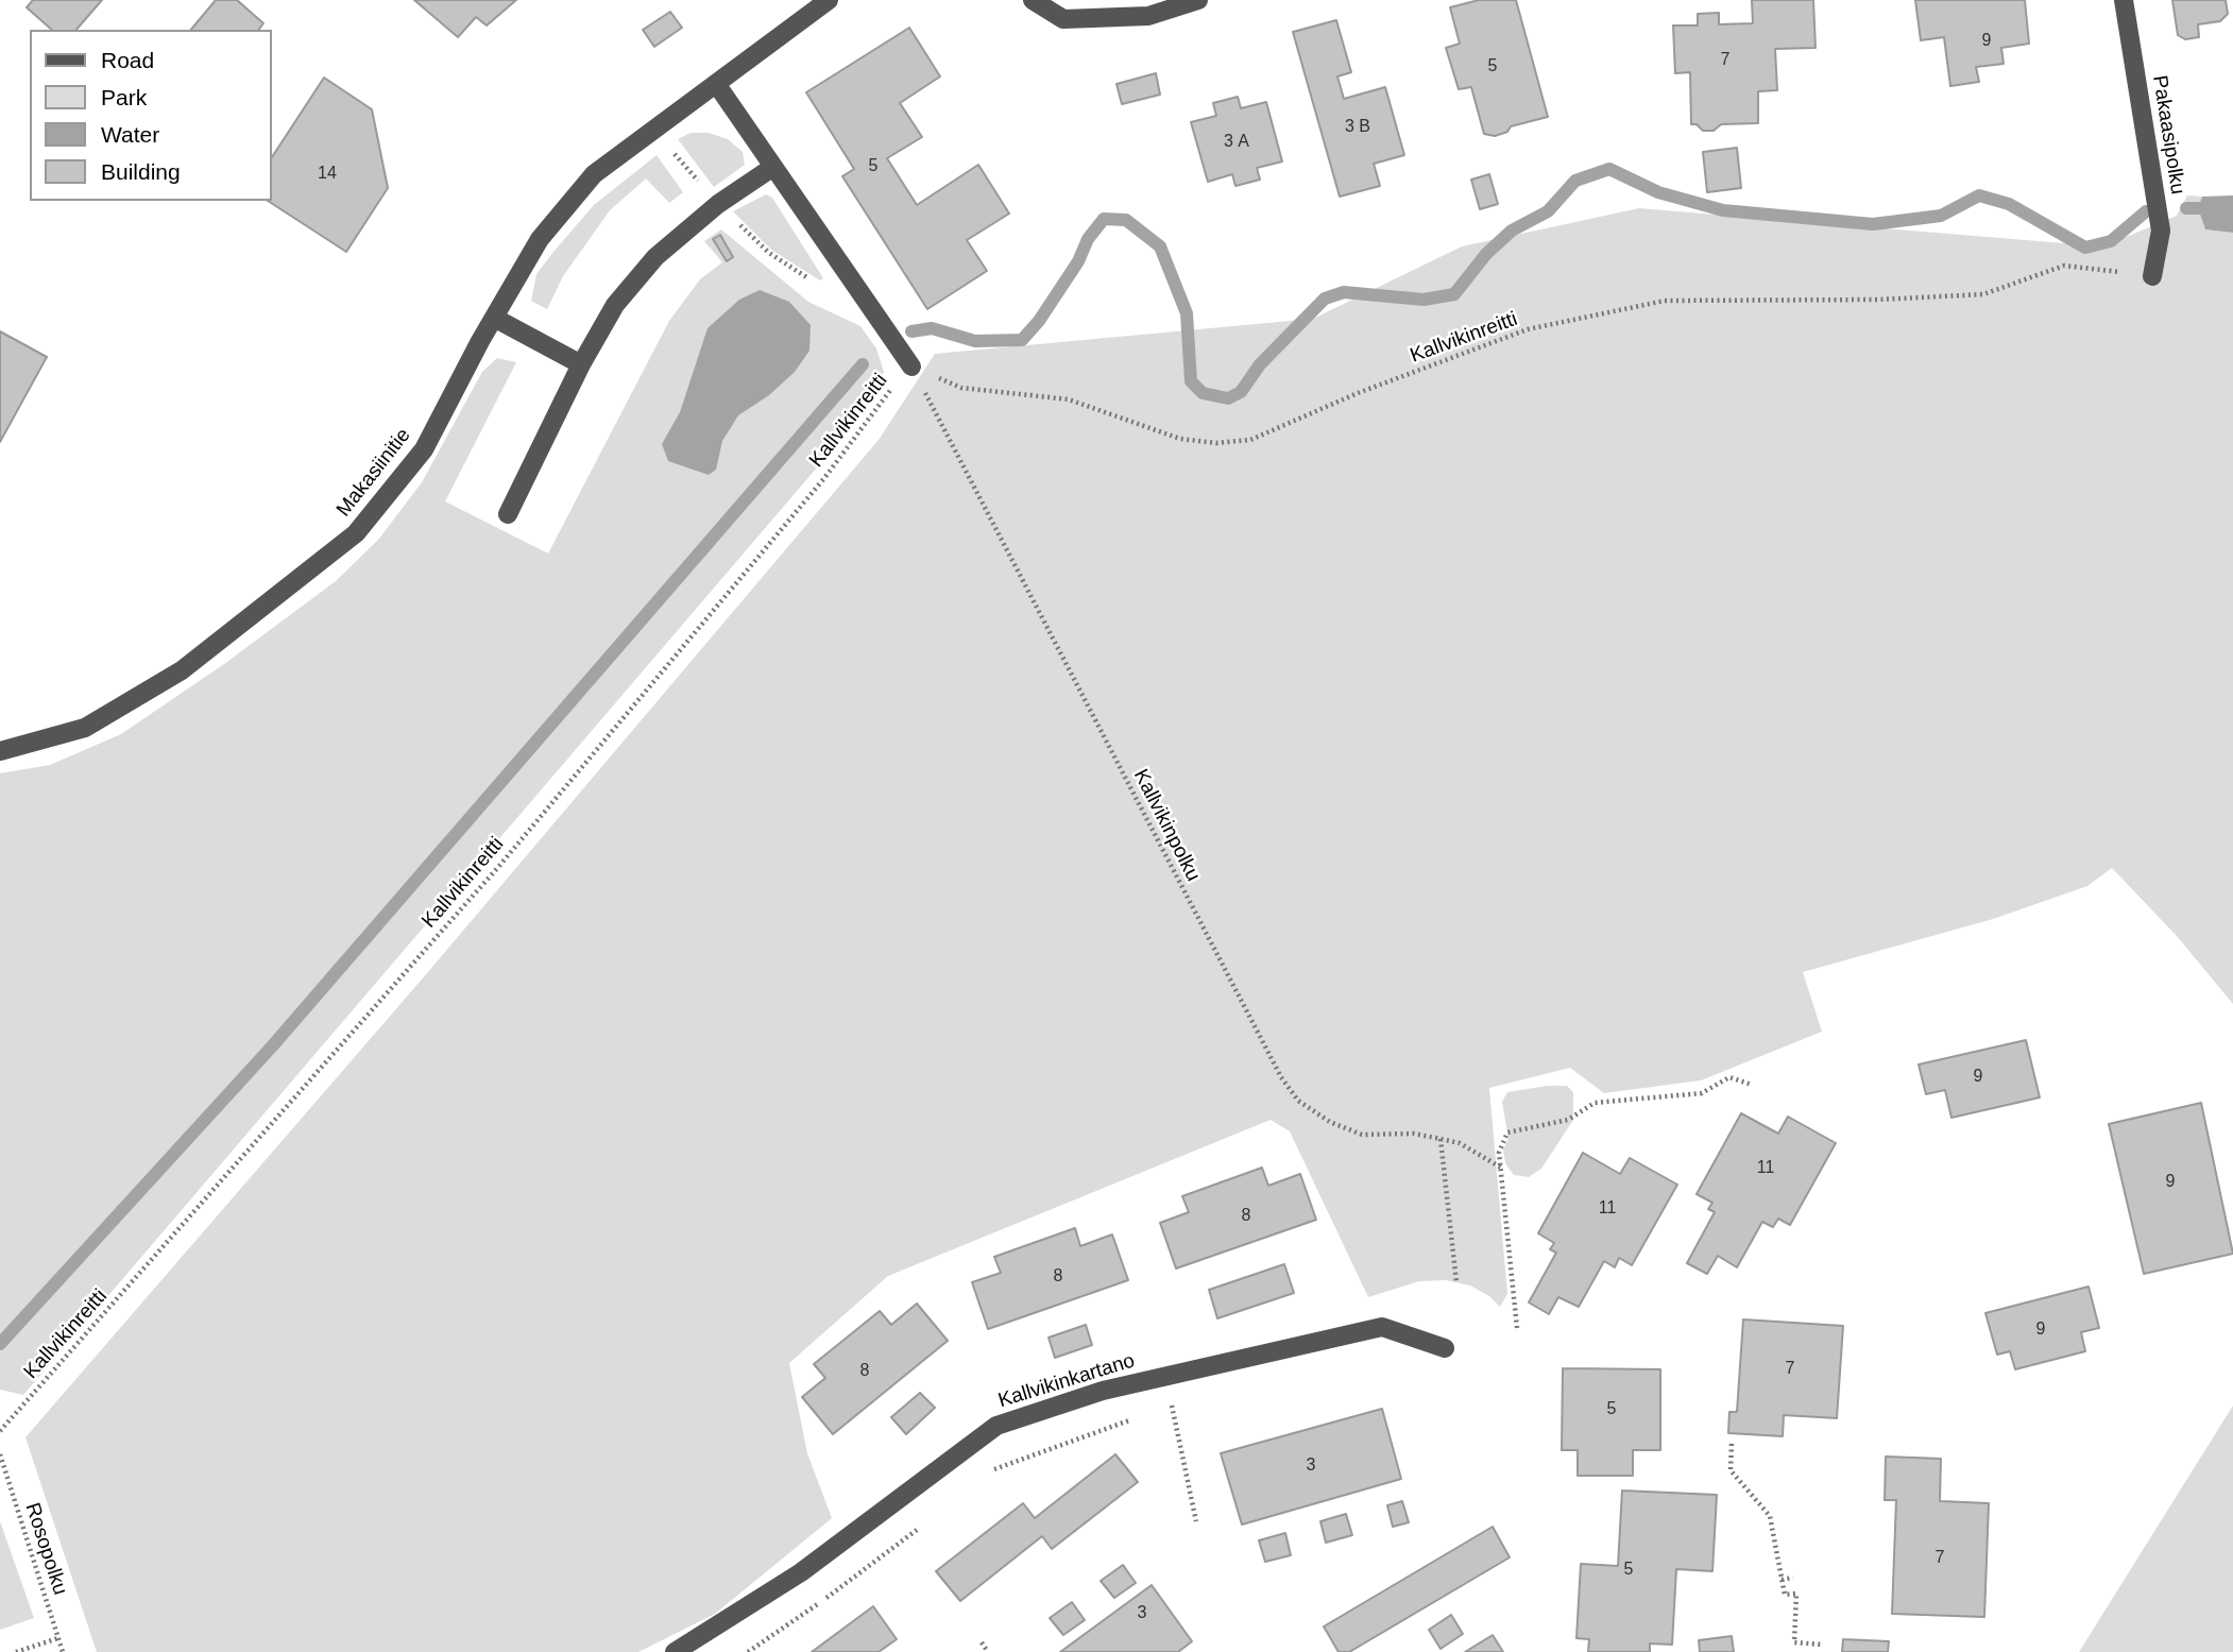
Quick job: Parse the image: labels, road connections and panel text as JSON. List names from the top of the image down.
{
  "streets": {
    "street": ["Pakaasipolku", "Makasiinitie", "Kallvikinkartano"],
    "path": ["Kallvikinreitti", "Kallvikinpolku", "Rosopolku"]
  },
  "crossings": [
    ["Pakaasipolku", "Kallvikinreitti"],
    ["Kallvikinreitti", "Kallvikinpolku"]
  ],
  "house_numbers": [
    "9",
    "7",
    "5",
    "3 B",
    "3 A",
    "5",
    "14",
    "9",
    "11",
    "9",
    "11",
    "8",
    "8",
    "9",
    "7",
    "8",
    "5",
    "3",
    "7",
    "5",
    "3"
  ],
  "legend": [
    "Road",
    "Park",
    "Water",
    "Building"
  ]
}
